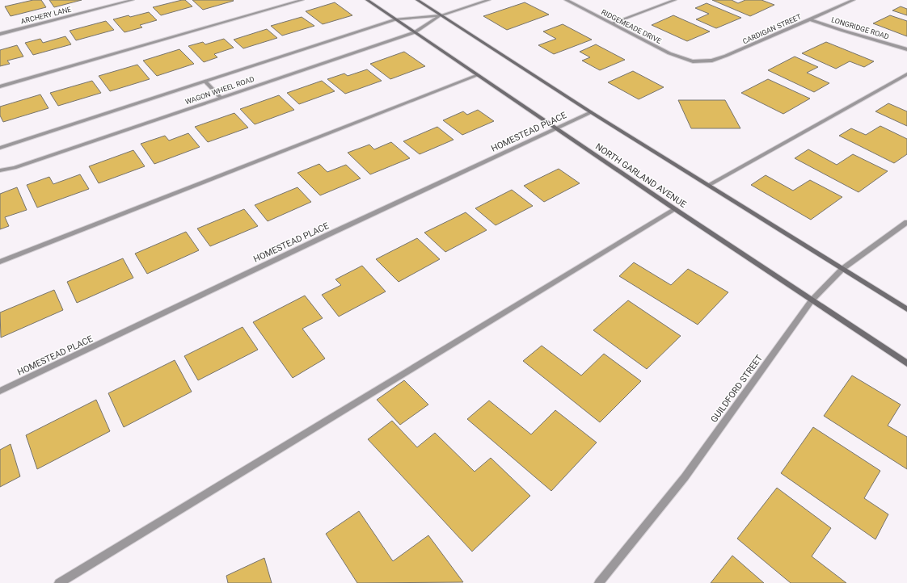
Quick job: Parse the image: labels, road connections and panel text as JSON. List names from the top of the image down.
{
  "streets": {
    "main road": ["NORTH GARLAND AVENUE"],
    "street": [
      "ARCHERY LANE",
      "RIDGEMEADE DRIVE",
      "LONGRIDGE ROAD",
      "CARDIGAN STREET",
      "WAGON WHEEL ROAD",
      "HOMESTEAD PLACE",
      "GUILDFORD STREET"
    ]
  },
  "crossings": [
    ["RIDGEMEADE DRIVE", "CARDIGAN STREET"],
    ["LONGRIDGE ROAD", "CARDIGAN STREET"],
    ["WAGON WHEEL ROAD", "NORTH GARLAND AVENUE"],
    ["HOMESTEAD PLACE", "NORTH GARLAND AVENUE"],
    ["NORTH GARLAND AVENUE", "GUILDFORD STREET"]
  ]
}
